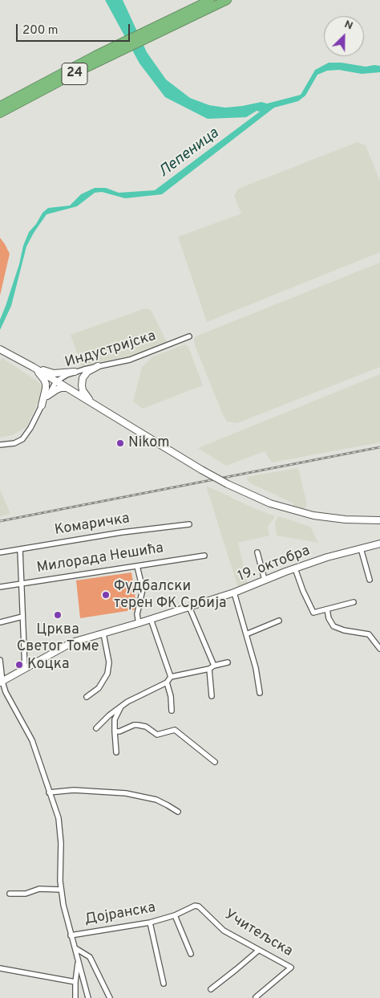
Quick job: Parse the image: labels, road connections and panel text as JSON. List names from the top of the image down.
{
  "streets": {
    "highway": ["24"],
    "street": [
      "Индустријска",
      "Комаричка",
      "Милорада Нешића",
      "19. октобра",
      "Дојранска",
      "Учитељска"
    ]
  },
  "crossings": [
    ["Дојранска", "Учитељска"]
  ],
  "water": ["Лепеница"],
  "places": [
    "Nikom",
    "Фудбалски терен ФК Србија",
    "Црква Светог Томе",
    "Коцка"
  ],
  "scale_bar": "200 m",
  "north": "top right"
}
